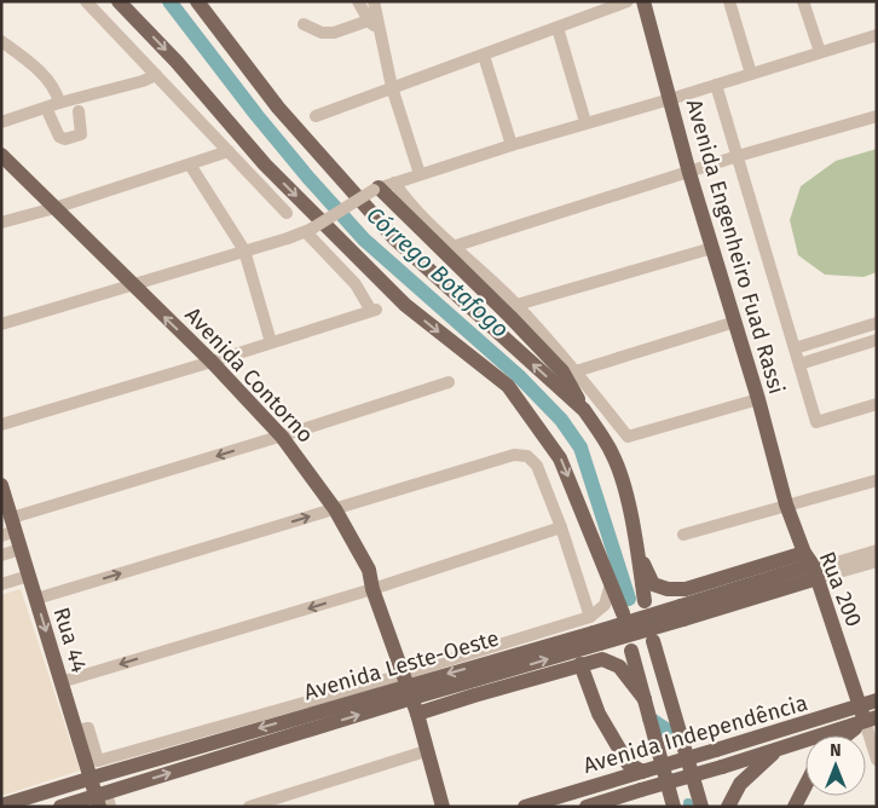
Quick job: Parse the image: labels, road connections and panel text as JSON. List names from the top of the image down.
{
  "streets": {
    "main road": [
      "Avenida Engenheiro Fuad Rassi",
      "Avenida Contorno",
      "Rua 200",
      "Rua 44",
      "Avenida Leste-Oeste",
      "Avenida Independência"
    ]
  },
  "crossings": [
    ["Avenida Engenheiro Fuad Rassi", "Rua 200"],
    ["Avenida Contorno", "Avenida Leste-Oeste"],
    ["Rua 200", "Avenida Leste-Oeste"],
    ["Rua 200", "Avenida Independência"],
    ["Rua 44", "Avenida Leste-Oeste"]
  ],
  "water": ["Córrego Botafogo"],
  "north": "top"
}
